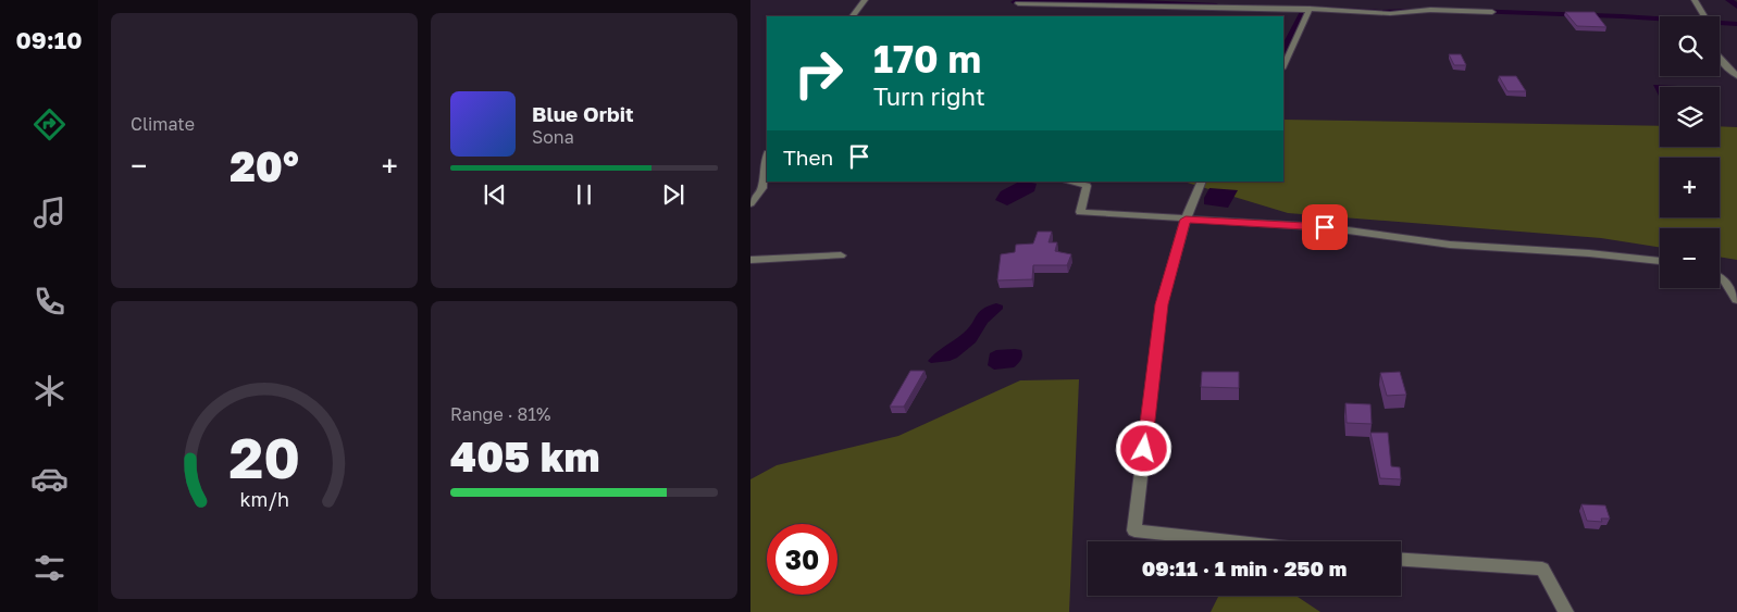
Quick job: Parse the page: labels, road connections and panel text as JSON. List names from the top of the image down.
{
  "page": {
    "tabs": "09:10",
    "tile": [
      "Climate",
      ["Range · 81%", "405 km"]
    ],
    "map_buttons": ["+", "−"],
    "turn": ["170 m", "Turn right"],
    "song": ["Blue Orbit", "Sona"],
    "then": "Then",
    "heat": ["−", "20°", "+"],
    "limit": "30",
    "trip": "09:11 · 1 min · 250 m",
    "gauge": ["20", "km/h"]
  }
}
